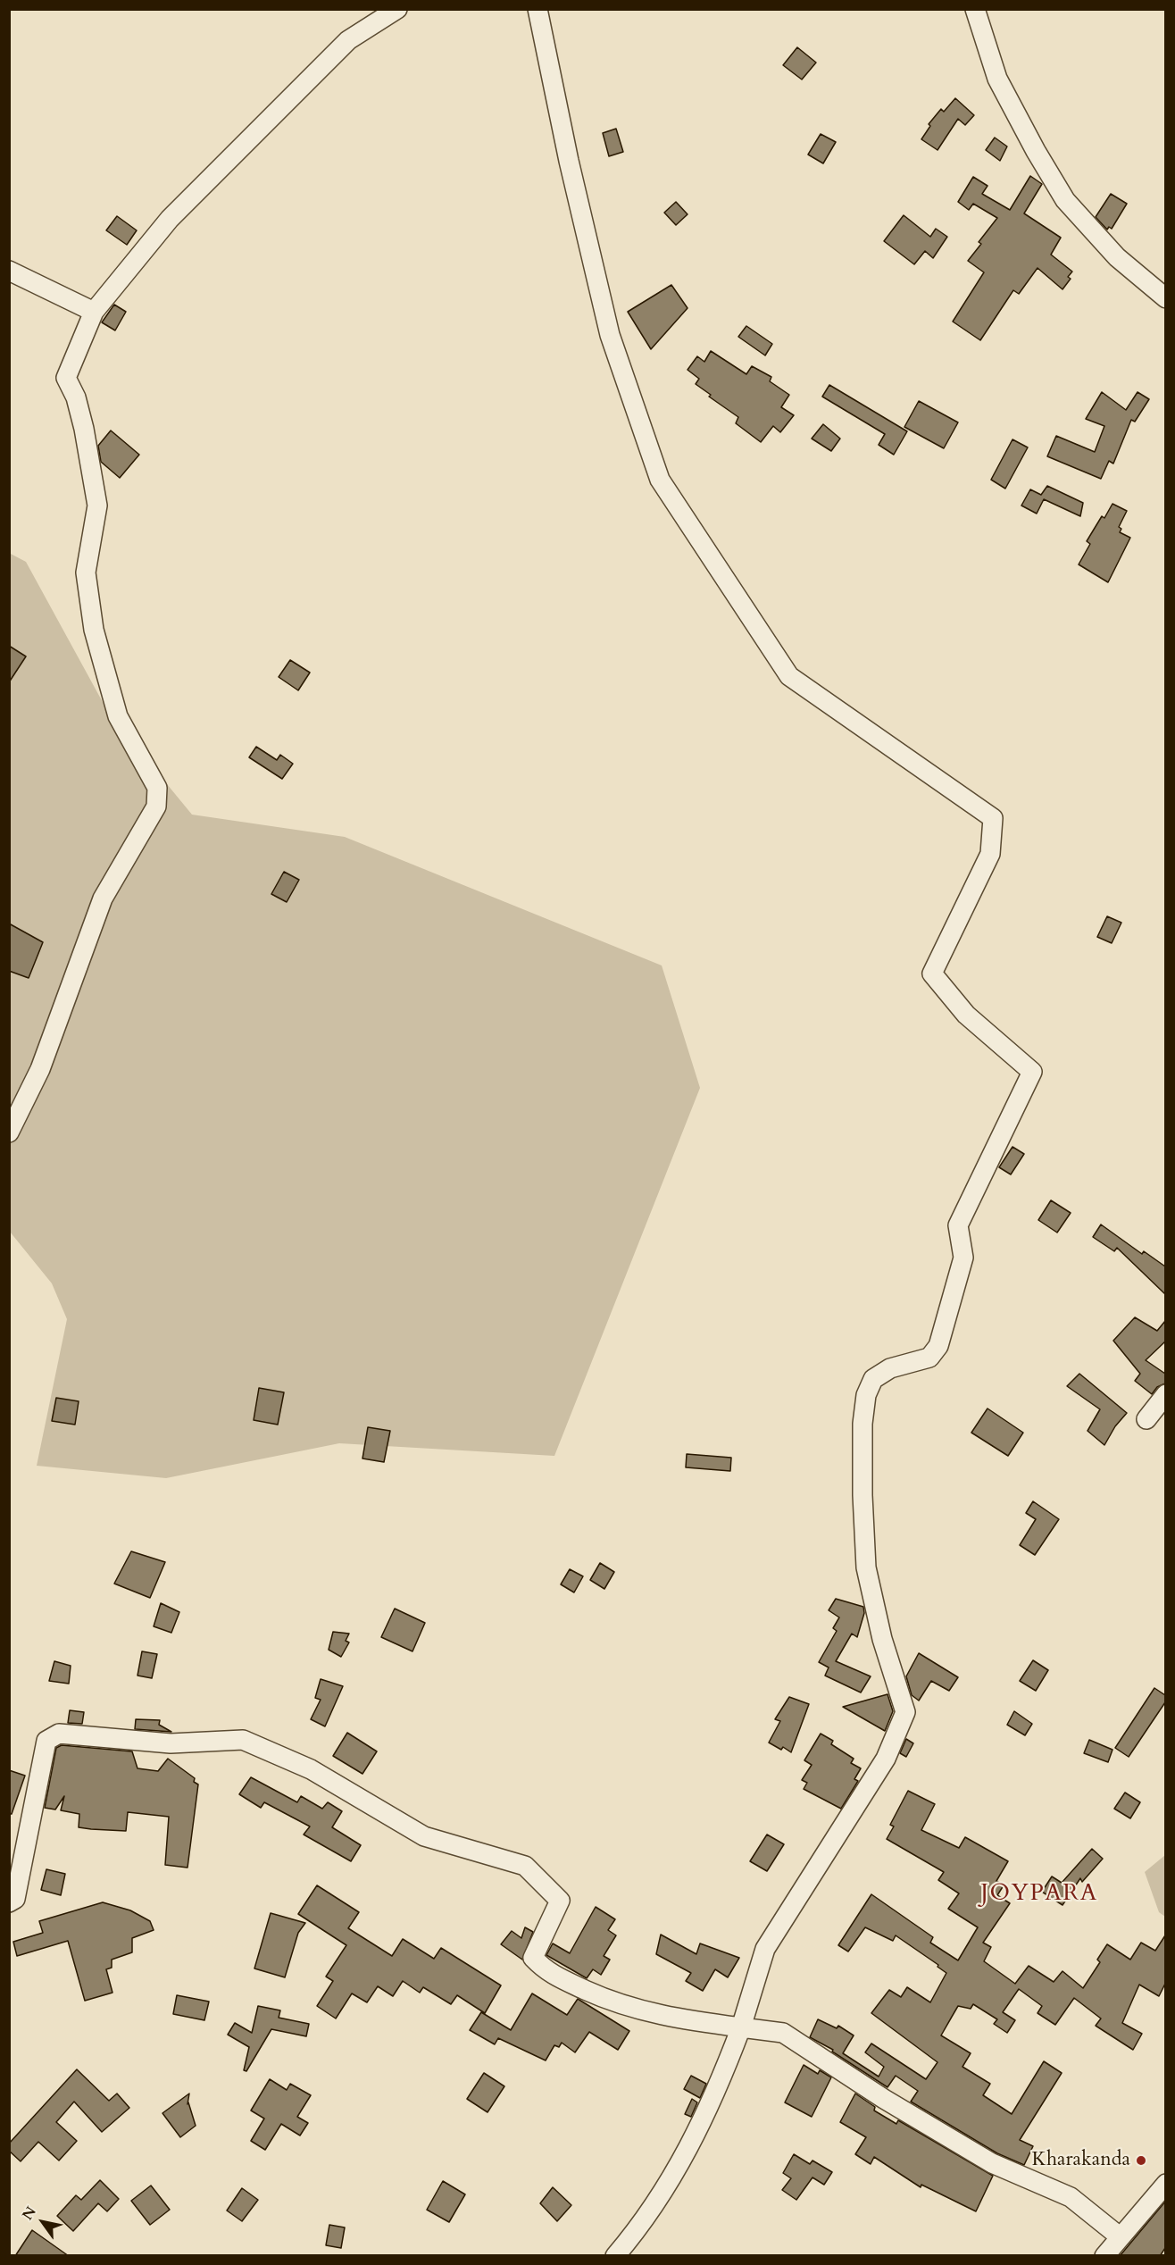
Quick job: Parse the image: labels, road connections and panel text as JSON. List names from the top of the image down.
{
  "districts": ["JOYPARA"],
  "places": ["Kharakanda"],
  "north": "top left"
}
